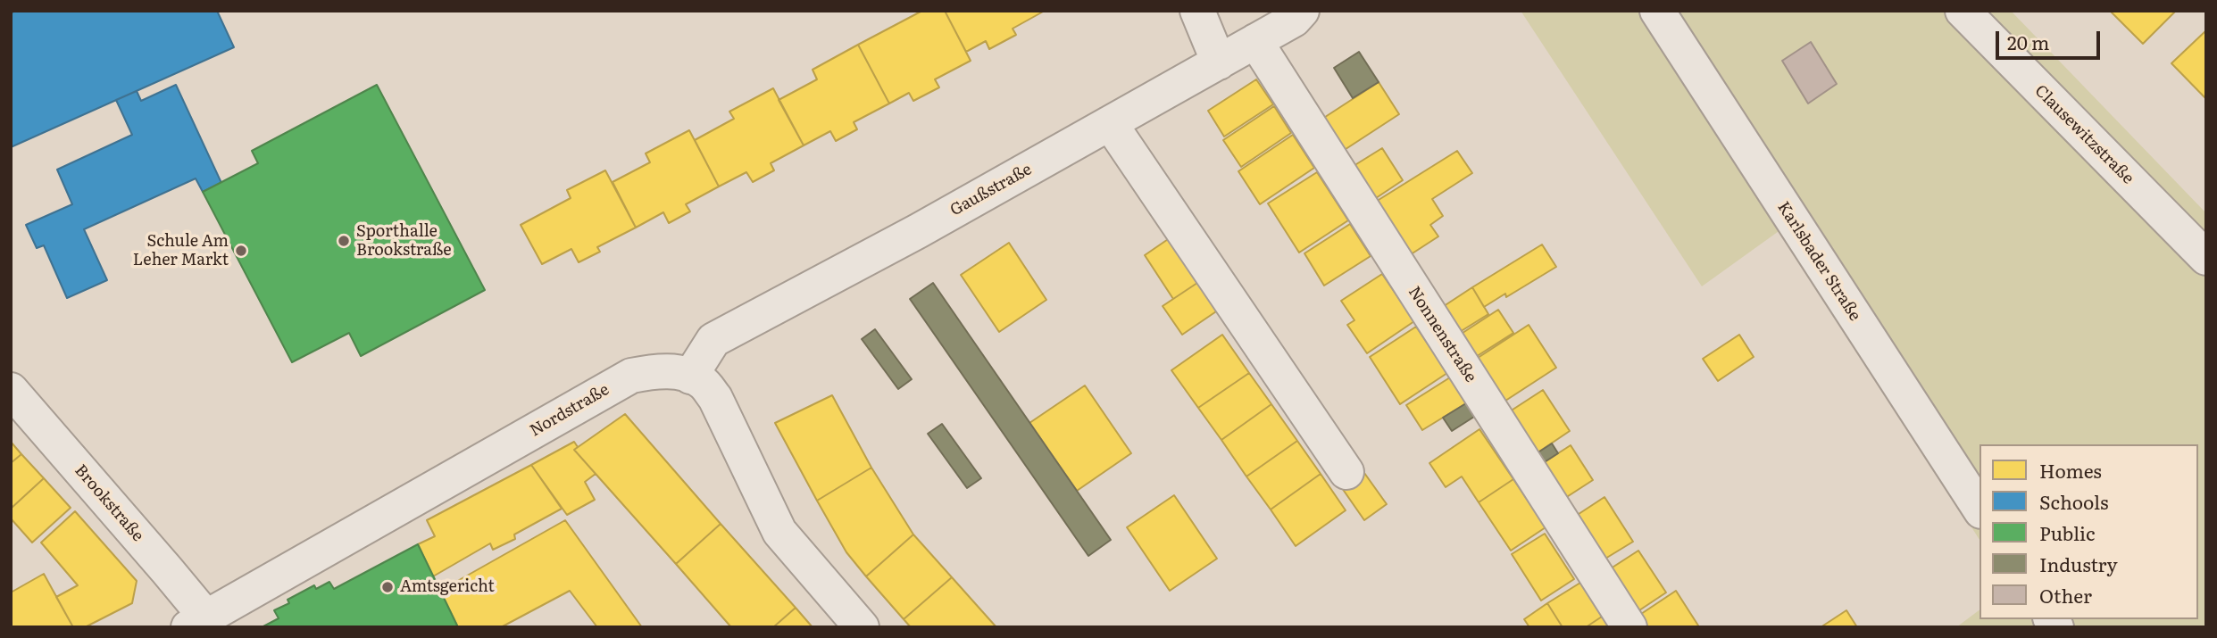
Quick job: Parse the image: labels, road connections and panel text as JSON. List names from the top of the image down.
{
  "streets": {
    "street": [
      "Clausewitzstraße",
      "Gaußstraße",
      "Karlsbader Straße",
      "Nonnenstraße",
      "Nordstraße",
      "Brookstraße"
    ]
  },
  "crossings": [
    ["Gaußstraße", "Nonnenstraße"],
    ["Gaußstraße", "Nordstraße"],
    ["Nordstraße", "Brookstraße"]
  ],
  "places": ["Sporthalle Brookstraße", "Schule Am Leher Markt", "Amtsgericht"],
  "legend": [
    "Homes",
    "Schools",
    "Public",
    "Industry",
    "Other"
  ],
  "scale_bar": "20 m"
}
